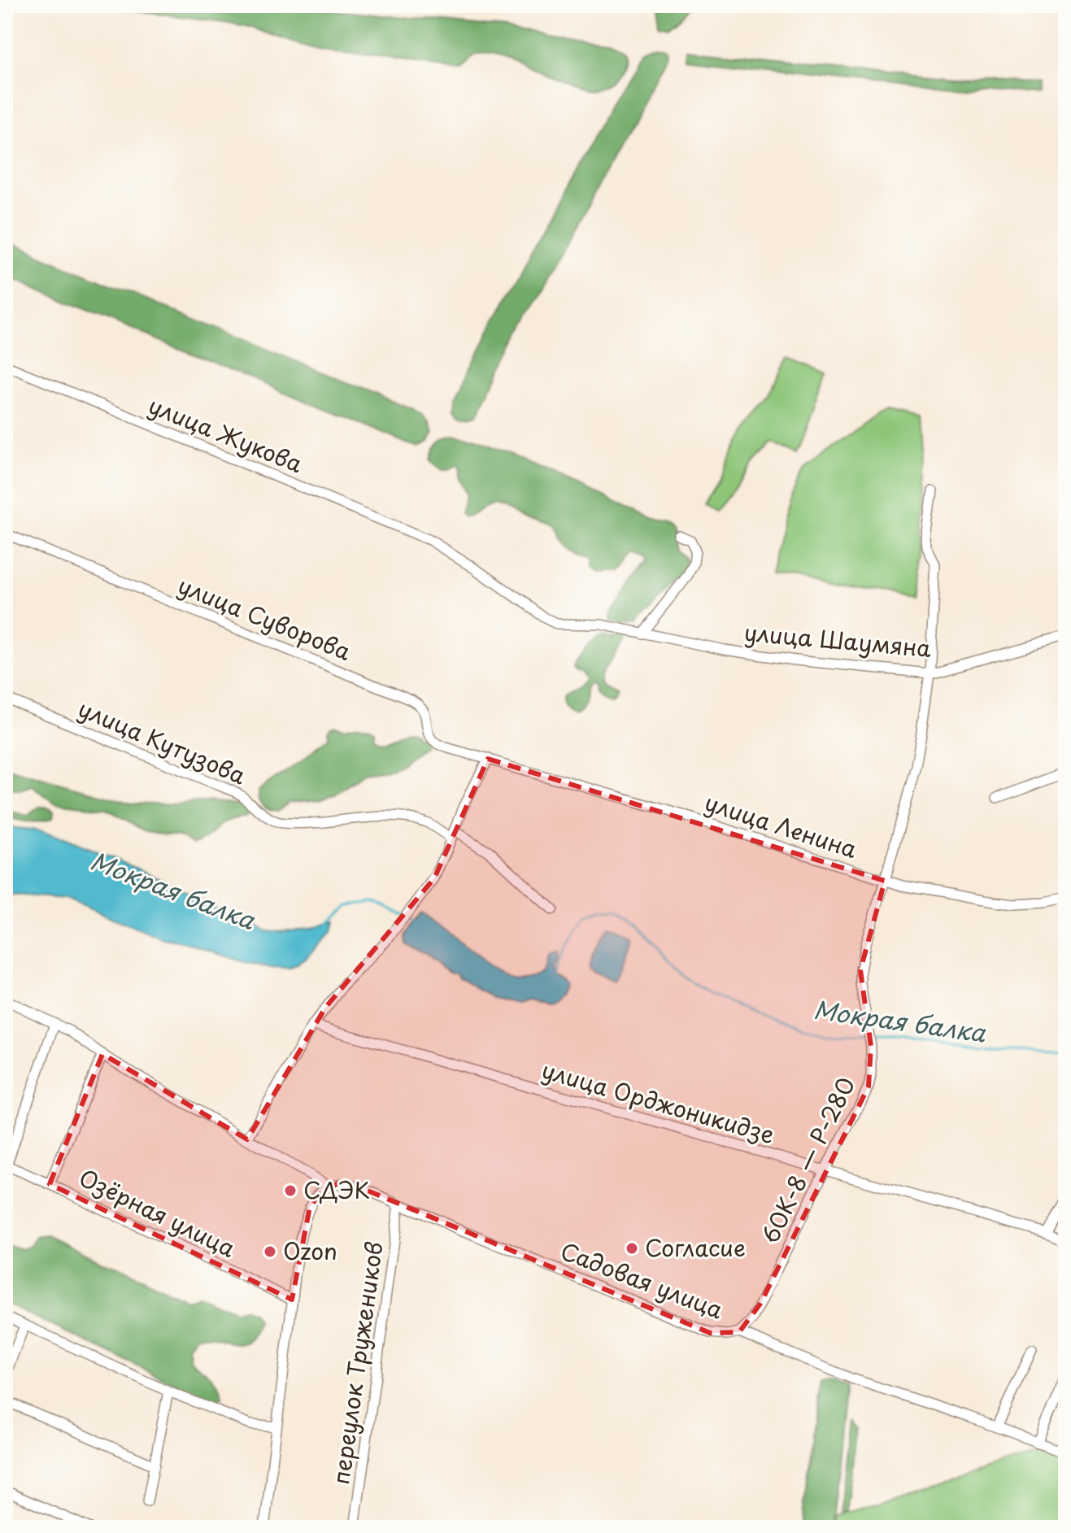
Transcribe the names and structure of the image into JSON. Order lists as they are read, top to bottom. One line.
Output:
{"streets":{"street":["улица Жукова","улица Суворова","улица Шаумяна","улица Кутузова","улица Ленина","улица Орджоникидзе","60К-8 — Р-280","Озёрная улица","Садовая улица","переулок Тружеников"]},"crossings":[["улица Жукова","улица Шаумяна"],["улица Суворова","улица Ленина"],["улица Шаумяна","60К-8 — Р-280"],["улица Ленина","60К-8 — Р-280"],["улица Орджоникидзе","60К-8 — Р-280"],["60К-8 — Р-280","Садовая улица"],["Садовая улица","переулок Тружеников"]],"water":["Мокрая балка"],"places":["СДЭК","Согласие","Ozon"]}
